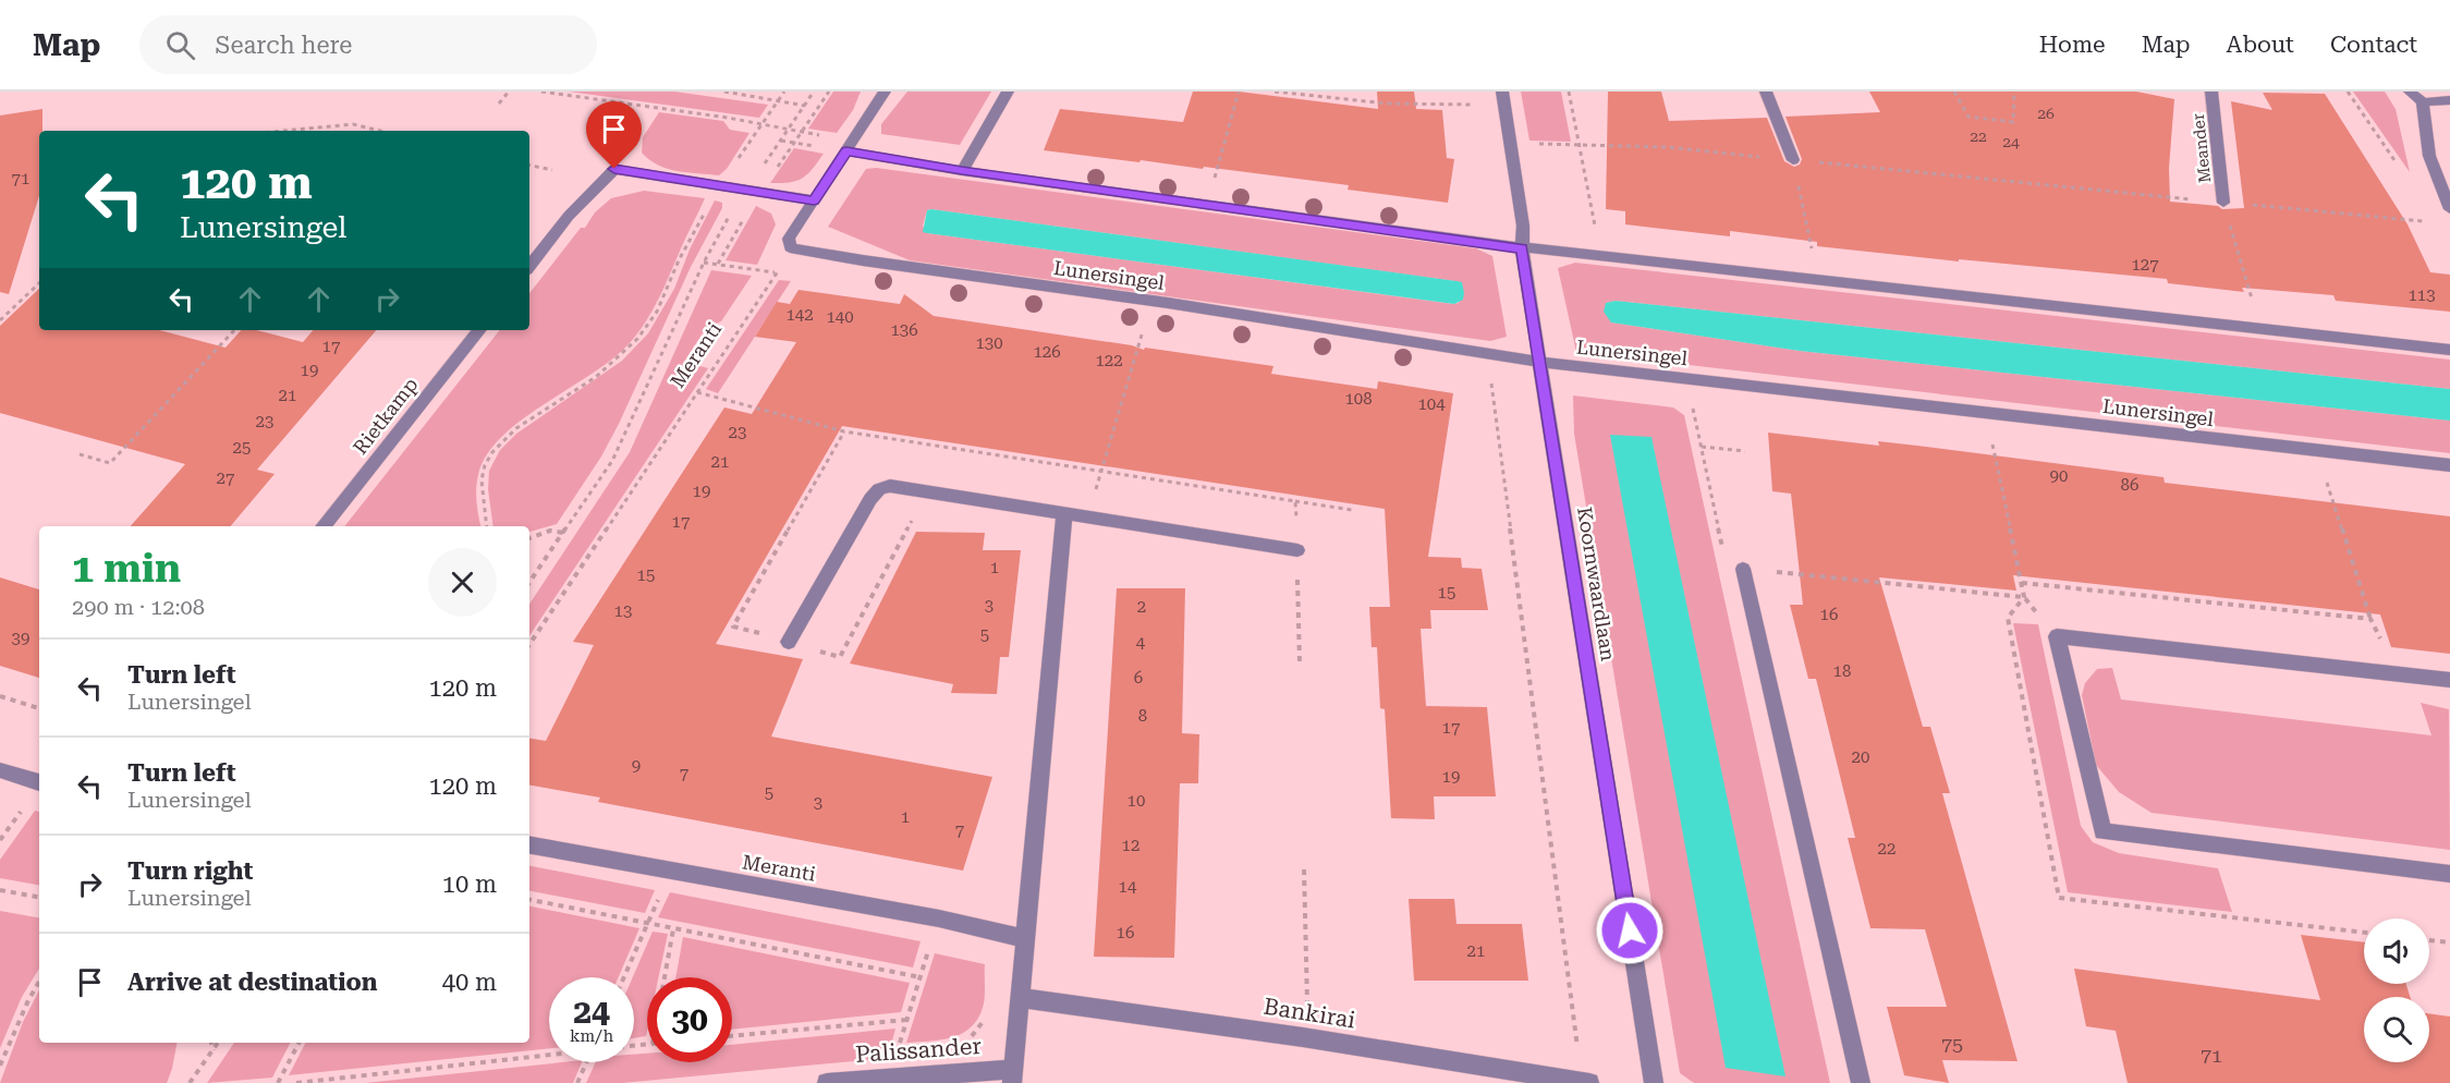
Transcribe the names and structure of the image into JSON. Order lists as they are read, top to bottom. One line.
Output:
{"streets":{"street":["Meander","Lunersingel","Meranti","Rietkamp","Koornwaardlaan","Bankirai","Palissander"]},"crossings":[["Lunersingel","Meranti"],["Lunersingel","Koornwaardlaan"]],"house_numbers":["26","22","24","71","127","113","142","140","136","130","17","126","122","19","21","108","104","23","23","25","21","90","27","86","19","17","1","15","15","3","2","13","16","5","39","4","18","6","8","17","20","9","7","19","5","10","3","1","7","12","22","14","16","21","75","71"],"page":{"header":"Map","search":"Search here","nav":["Home","Map","About","Contact"],"turn":["120 m","Lunersingel"],"heading":["1 min","290 m · 12:08"],"list":[{"name":"Turn left","note":"Lunersingel","value":"120 m"},{"name":"Turn left","note":"Lunersingel","value":"120 m"},{"name":"Turn right","note":"Lunersingel","value":"10 m"},{"name":"Arrive at destination","value":"40 m"}],"speed":"24 km/h","limit":"30"}}
